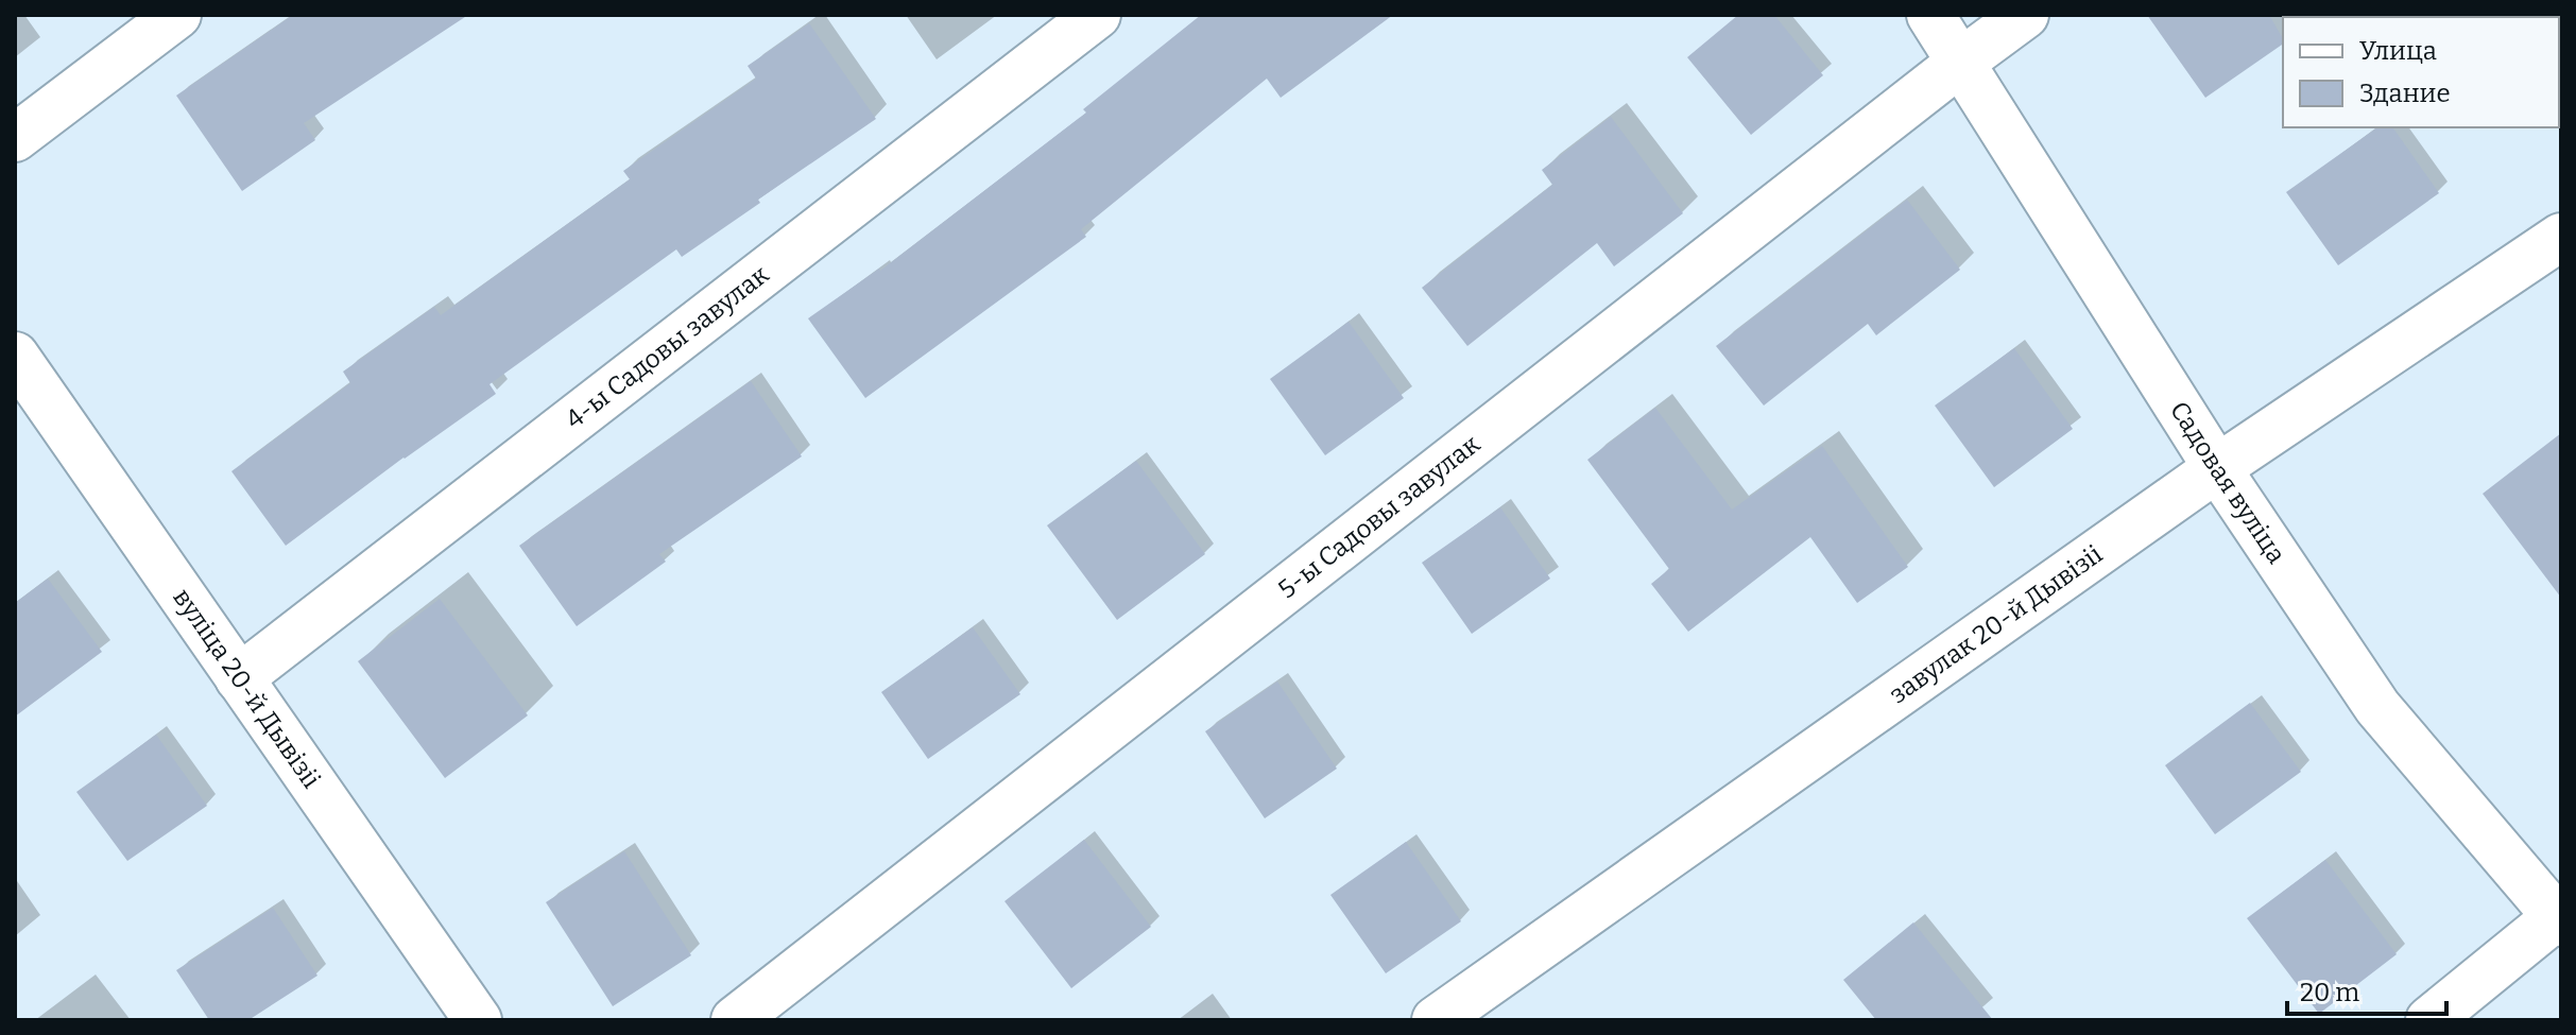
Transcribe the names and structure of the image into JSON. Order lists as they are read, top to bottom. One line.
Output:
{"streets":{"street":["4-ы Садовы завулак","Садовая вуліца","5-ы Садовы завулак","завулак 20-й Дывізіі","вуліца 20-й Дывізіі"]},"crossings":[["4-ы Садовы завулак","вуліца 20-й Дывізіі"],["Садовая вуліца","5-ы Садовы завулак"],["Садовая вуліца","завулак 20-й Дывізіі"]],"legend":["Улица","Здание"],"scale_bar":"20 m"}
